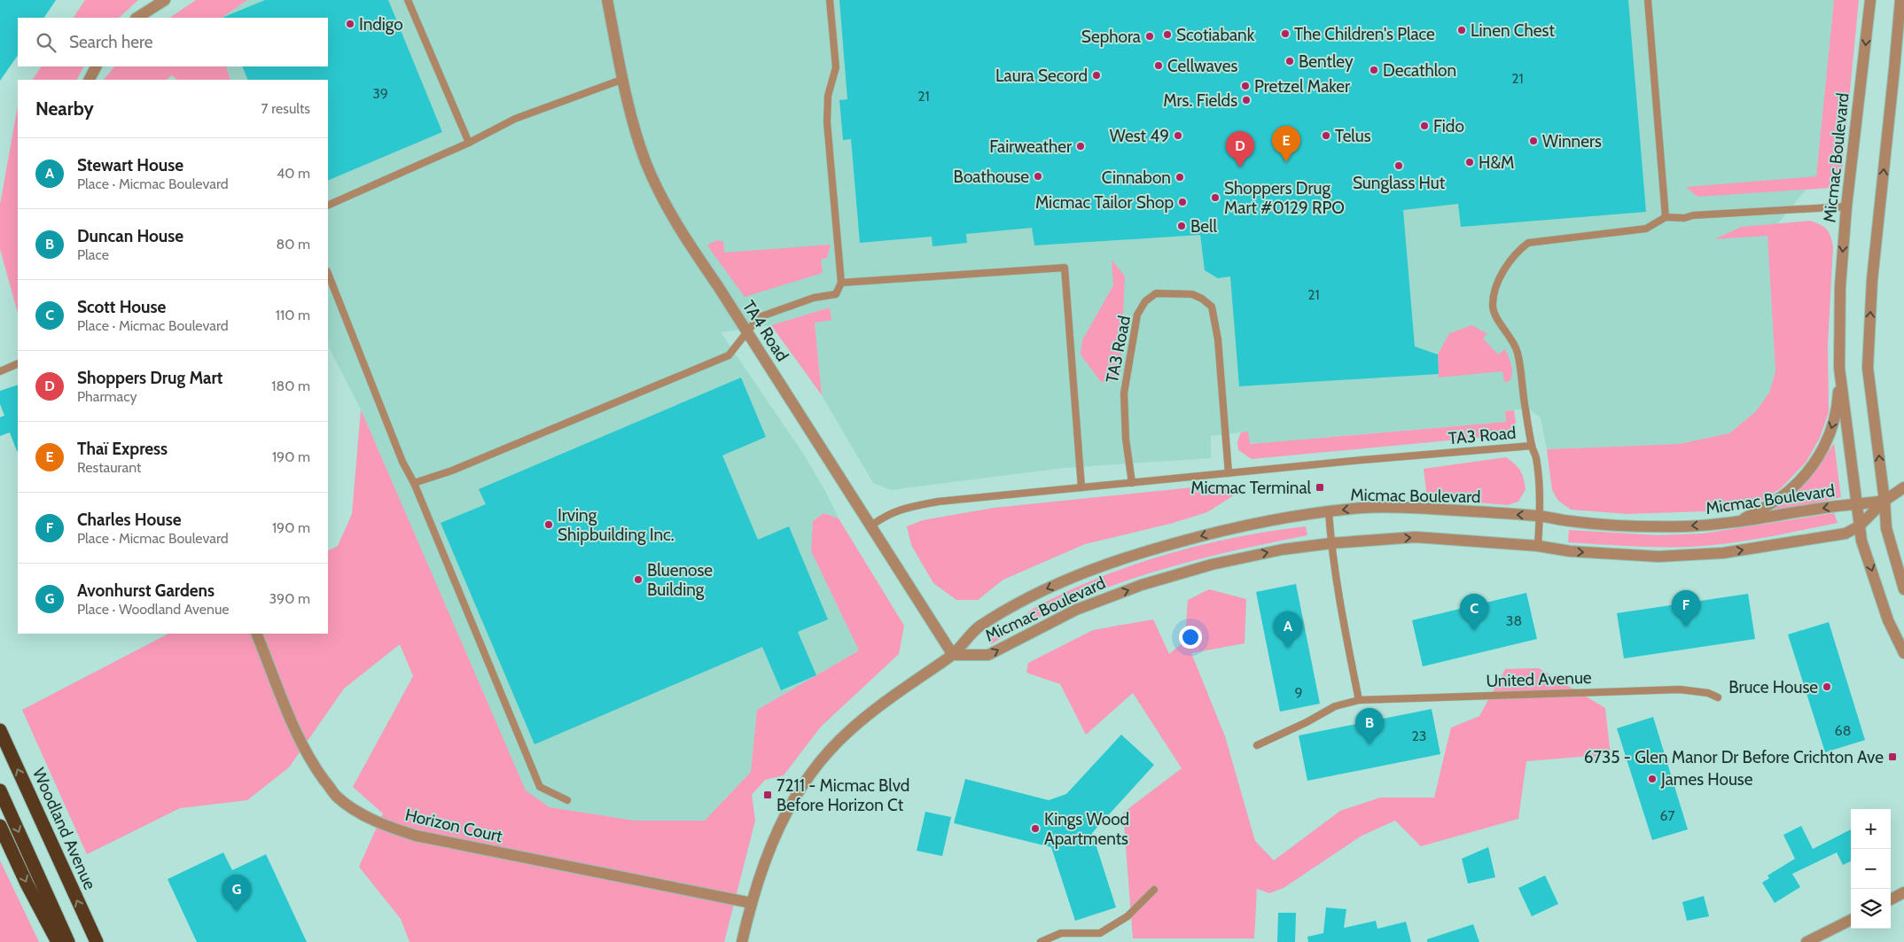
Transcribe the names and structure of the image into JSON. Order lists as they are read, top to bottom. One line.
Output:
{"streets":{"highway":["Woodland Avenue"],"street":["Micmac Boulevard","TA4 Road","Horizon Court"],"lane":["TA3 Road","United Avenue"]},"crossings":[["Micmac Boulevard","TA4 Road"],["Micmac Boulevard","TA3 Road"],["Micmac Boulevard","Horizon Court"],["TA4 Road","TA3 Road"]],"places":{"other":["Indigo","Linen Chest","The Children's Place","Scotiabank","Sephora","Bentley","Cellwaves","Decathlon","Laura Secord","Pretzel Maker","Mrs. Fields","Fido","West 49","Telus","Winners","Fairweather","H&M","Sunglass Hut","Boathouse","Cinnabon","Shoppers Drug Mart #0129 RPO","Micmac Tailor Shop","Bell","Irving Shipbuilding Inc.","Bluenose Building","Bruce House","James House","Kings Wood Apartments"],"transit":["Micmac Terminal","6735 - Glen Manor Dr Before Crichton Ave","7211 - Micmac Blvd Before Horizon Ct"]},"house_numbers":["21","39","21","21","38","9","68","23","67"],"page":{"search":"Search here","heading":["Nearby","7 results"],"pins":["E","D","F","C","A","B","G"],"list":[{"mark":"A","name":"Stewart House","note":"Place · Micmac Boulevard","value":"40 m"},{"mark":"B","name":"Duncan House","note":"Place","value":"80 m"},{"mark":"C","name":"Scott House","note":"Place · Micmac Boulevard","value":"110 m"},{"mark":"D","name":"Shoppers Drug Mart","note":"Pharmacy","value":"180 m"},{"mark":"E","name":"Thaï Express","note":"Restaurant","value":"190 m"},{"mark":"F","name":"Charles House","note":"Place · Micmac Boulevard","value":"190 m"},{"mark":"G","name":"Avonhurst Gardens","note":"Place · Woodland Avenue","value":"390 m"}],"map_buttons":["+","−"]}}
